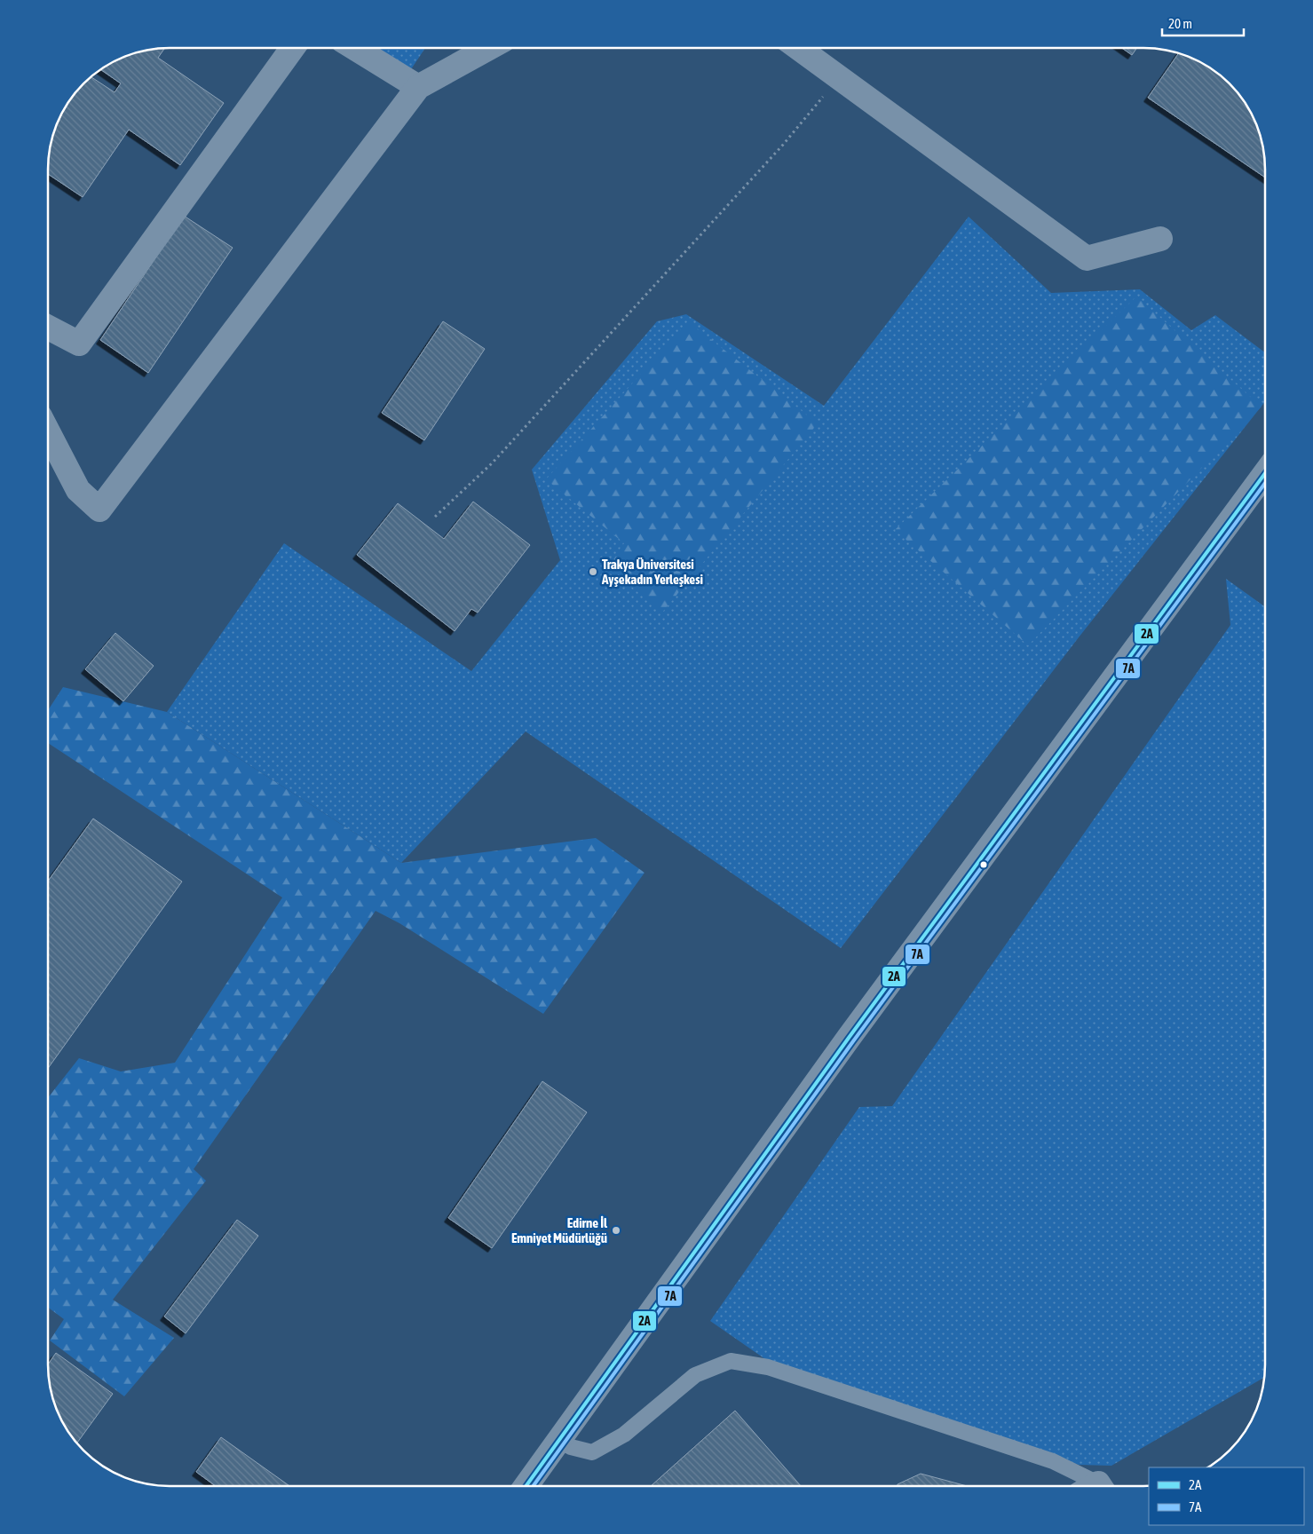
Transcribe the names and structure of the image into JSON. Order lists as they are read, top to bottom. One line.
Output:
{"places":["Trakya Üniversitesi Ayşekadın Yerleşkesi","Edirne İl Emniyet Müdürlüğü"],"lines":["transit line 2A","transit line 7A"],"legend":["2A","7A"],"scale_bar":"20 m"}
